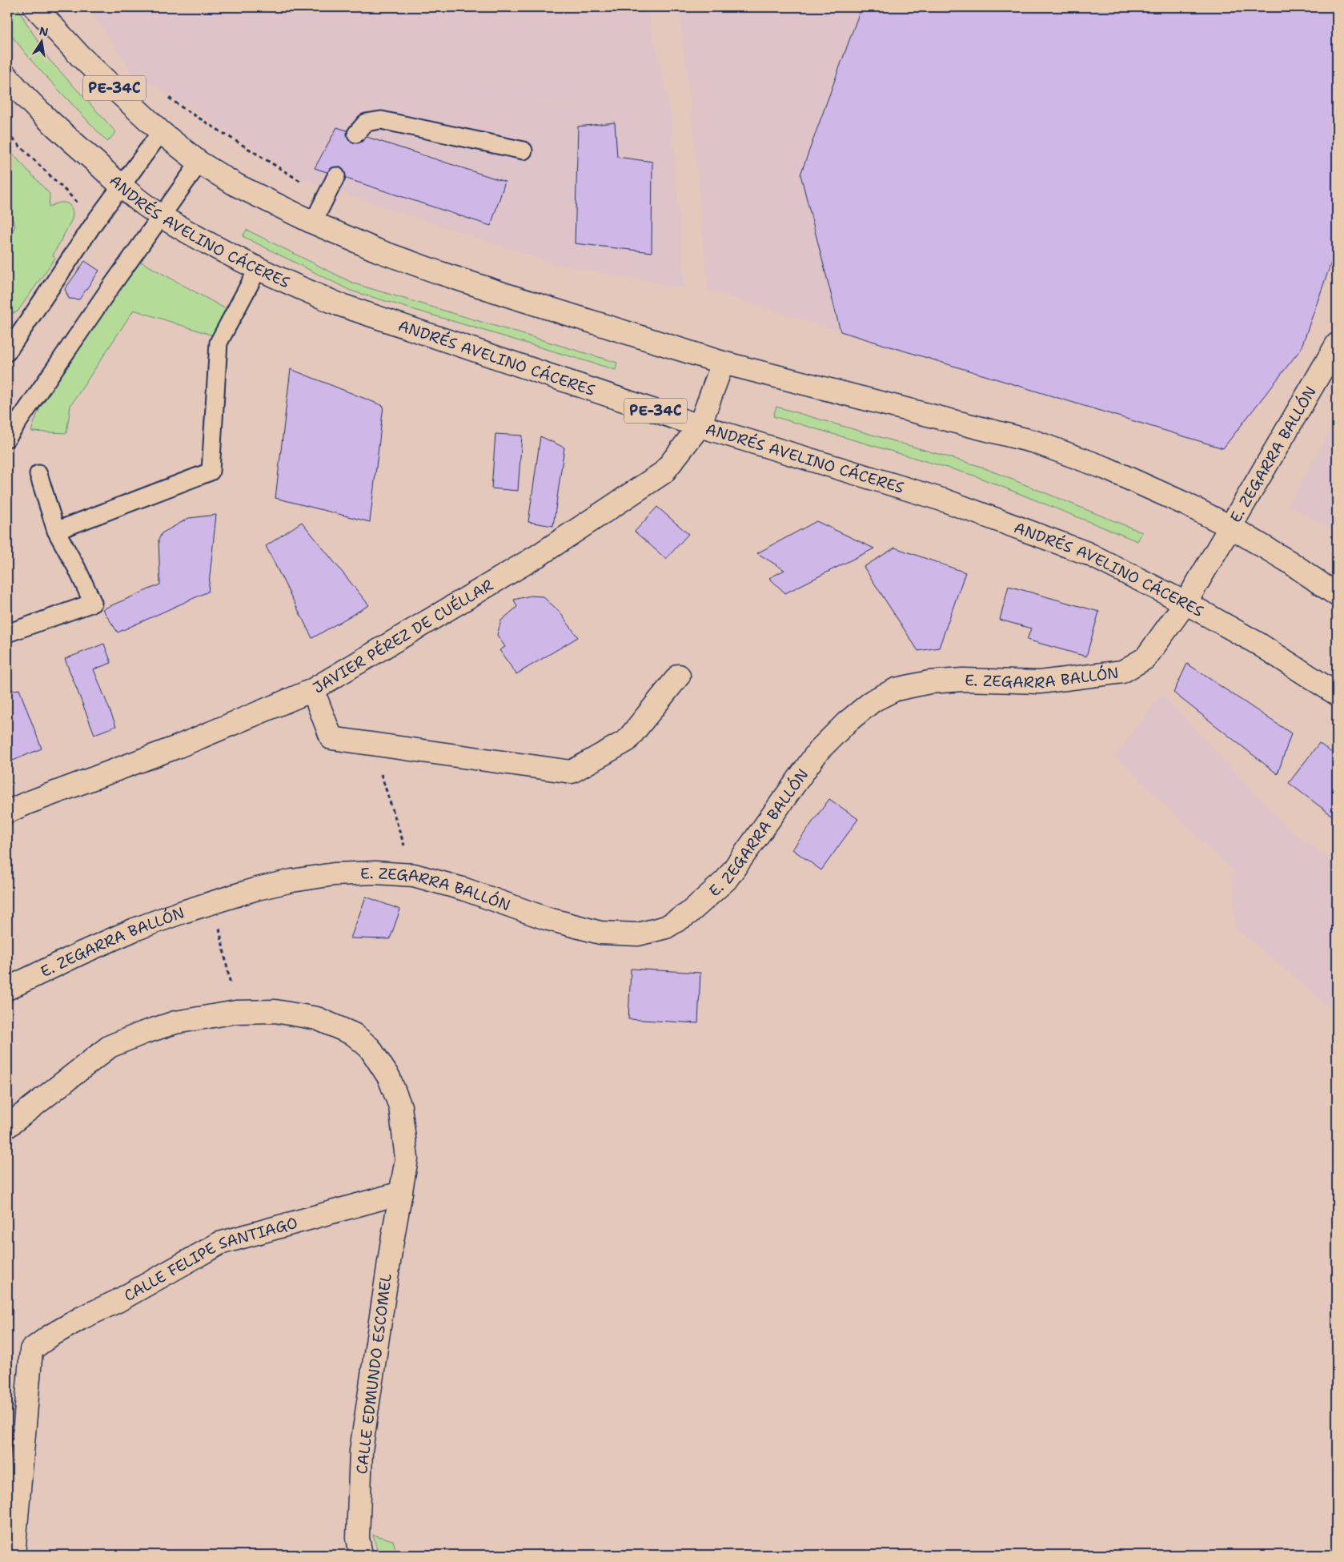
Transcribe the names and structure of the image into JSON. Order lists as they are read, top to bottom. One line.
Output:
{"streets":{"main road":["PE-34C","ANDRÉS AVELINO CÁCERES","E. ZEGARRA BALLÓN","JAVIER PÉREZ DE CUÉLLAR","CALLE FELIPE SANTIAGO","CALLE EDMUNDO ESCOMEL"]},"crossings":[["PE-34C","E. ZEGARRA BALLÓN"],["PE-34C","JAVIER PÉREZ DE CUÉLLAR"],["ANDRÉS AVELINO CÁCERES","E. ZEGARRA BALLÓN"],["ANDRÉS AVELINO CÁCERES","JAVIER PÉREZ DE CUÉLLAR"],["CALLE FELIPE SANTIAGO","CALLE EDMUNDO ESCOMEL"]],"north":"top"}
